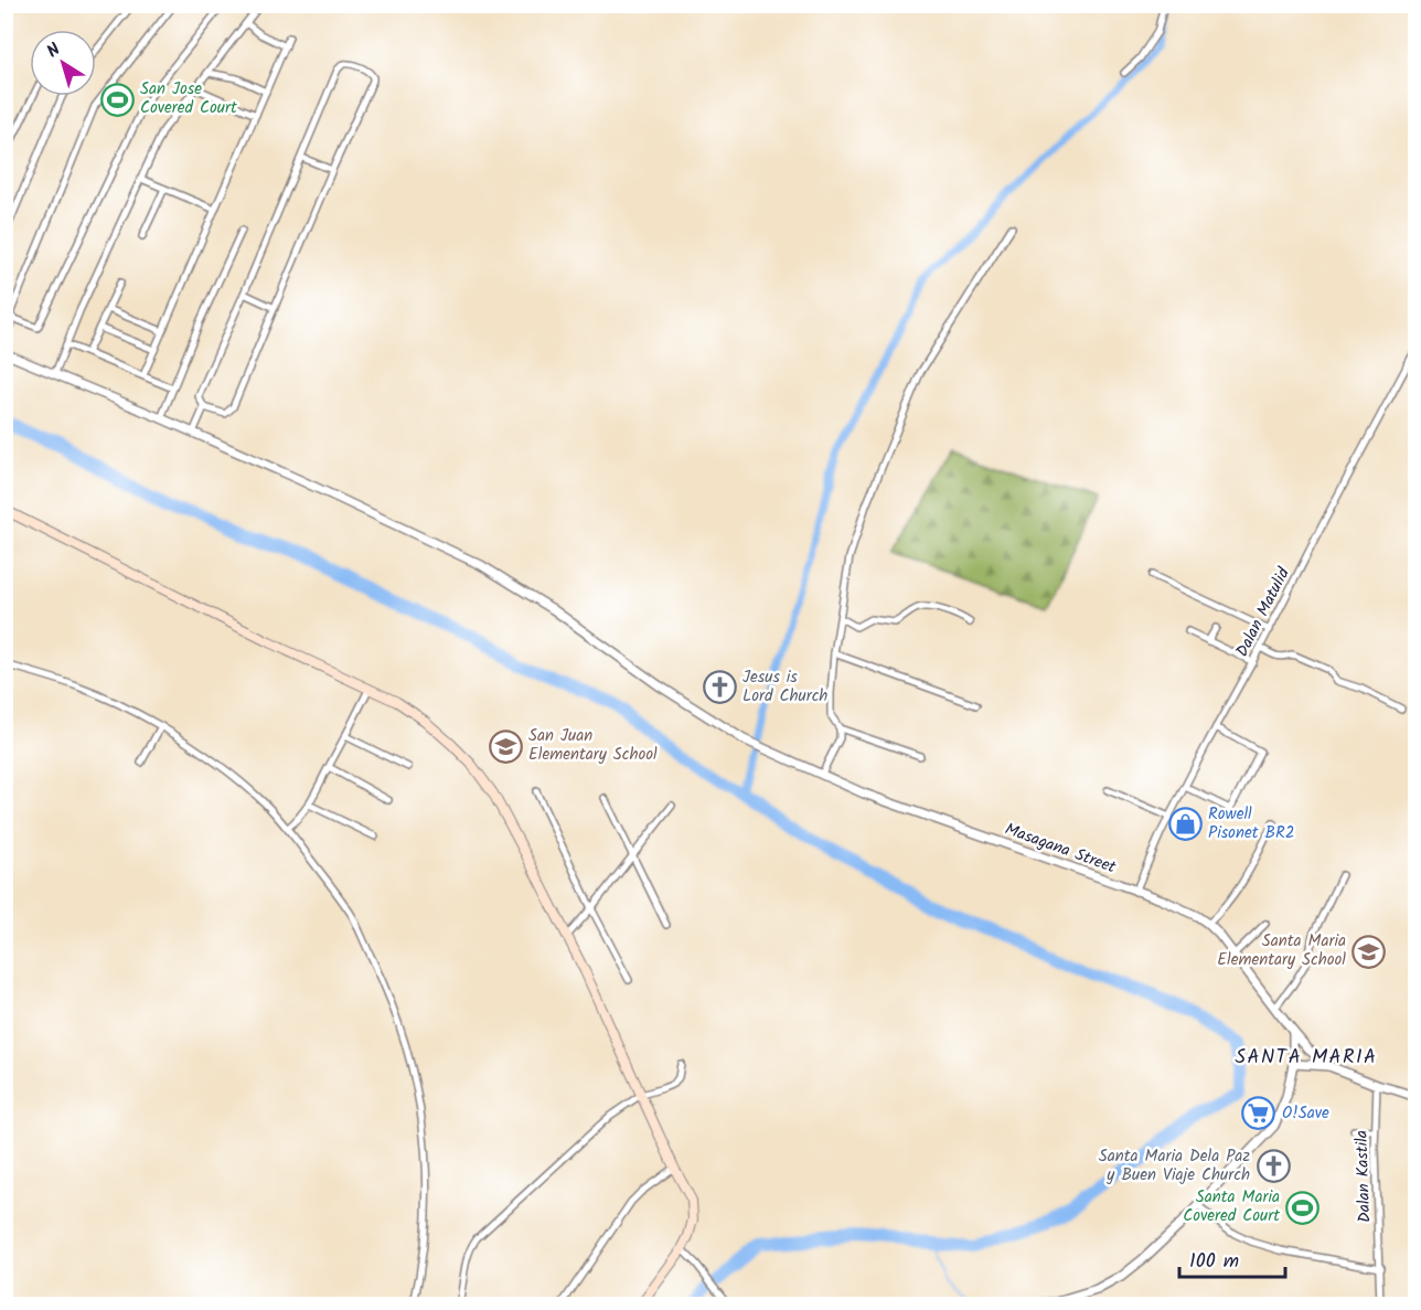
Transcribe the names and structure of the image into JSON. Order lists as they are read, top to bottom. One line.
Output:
{"streets":{"street":["Dalan Matulid","Masagana Street","Dalan Kastila"]},"crossings":[["Dalan Matulid","Masagana Street"]],"districts":["SANTA MARIA"],"places":{"sports":["San Jose Covered Court","Santa Maria Covered Court"],"church":["Jesus is Lord Church","Santa Maria Dela Paz y Buen Viaje Church"],"school or university":["San Juan Elementary School","Santa Maria Elementary School"],"shop":["Rowell Pisonet BR2"],"supermarket":["O!Save"]},"scale_bar":"100 m","north":"top left"}
